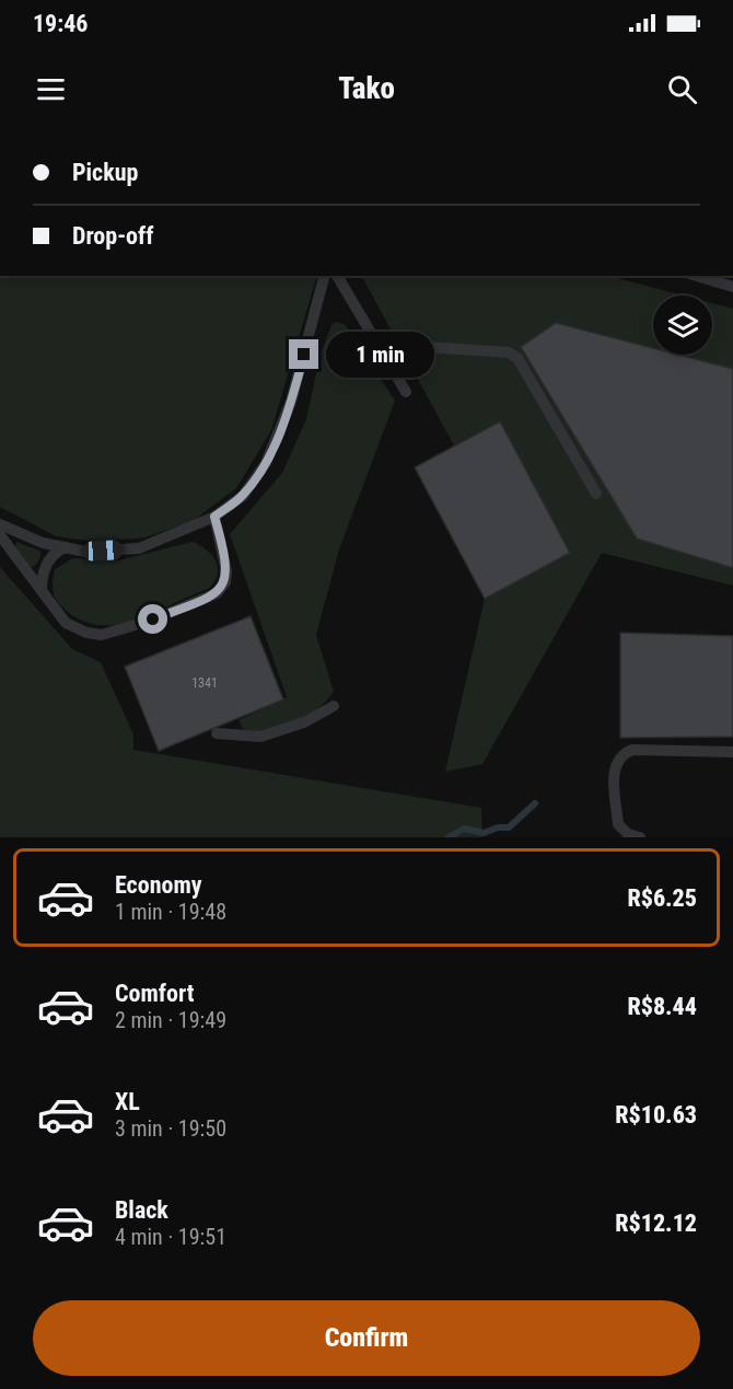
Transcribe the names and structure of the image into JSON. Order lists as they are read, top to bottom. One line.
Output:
{"house_numbers":["1341"],"page":{"status":"19:46","header":"Tako","banner":["Pickup","Drop-off"],"bubble":"1 min","list":[{"name":"Economy","note":"1 min · 19:48","value":"R$6.25"},{"name":"Comfort","note":"2 min · 19:49","value":"R$8.44"},{"name":"XL","note":"3 min · 19:50","value":"R$10.63"},{"name":"Black","note":"4 min · 19:51","value":"R$12.12"}],"buttons":"Confirm"}}
